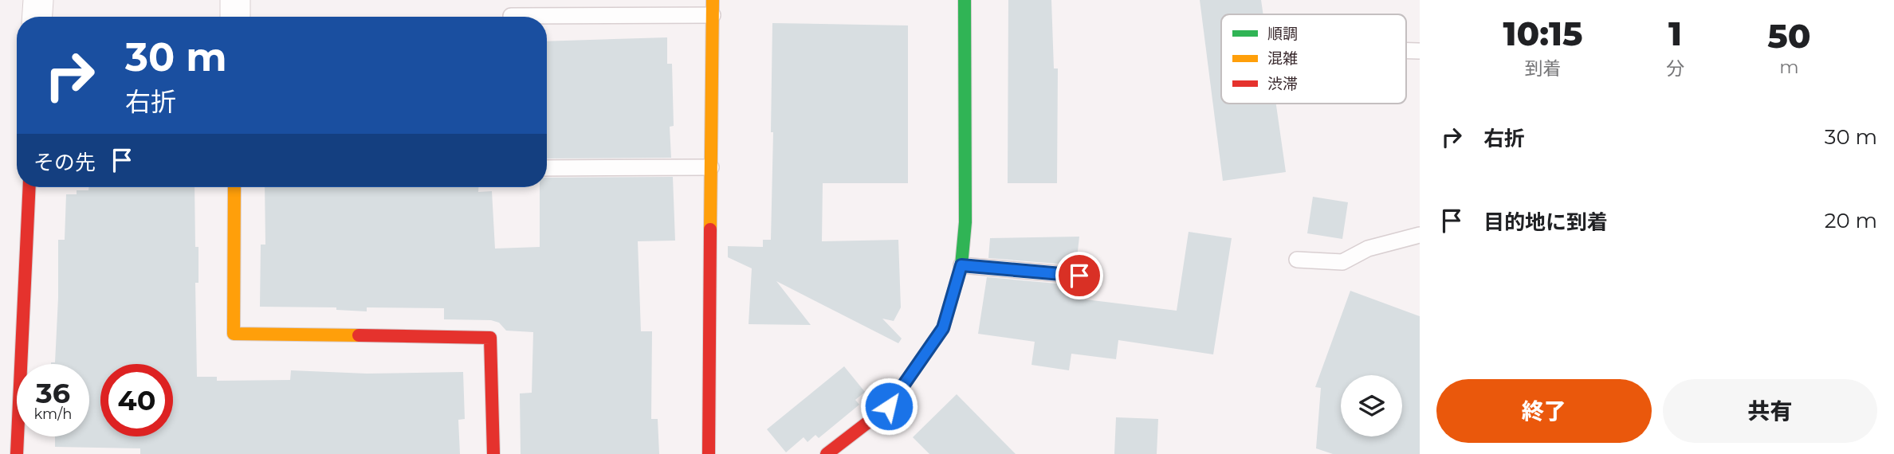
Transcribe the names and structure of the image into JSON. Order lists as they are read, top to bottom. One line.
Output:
{"legend":["順調","混雑","渋滞"],"page":{"eta":["10:15","到着","1","分","50","m"],"turn":["30 m","右折"],"list":[{"name":"右折","value":"30 m"},{"name":"目的地に到着","value":"20 m"}],"then":"その先","speed":"36 km/h","limit":"40","buttons":["終了","共有"]}}
